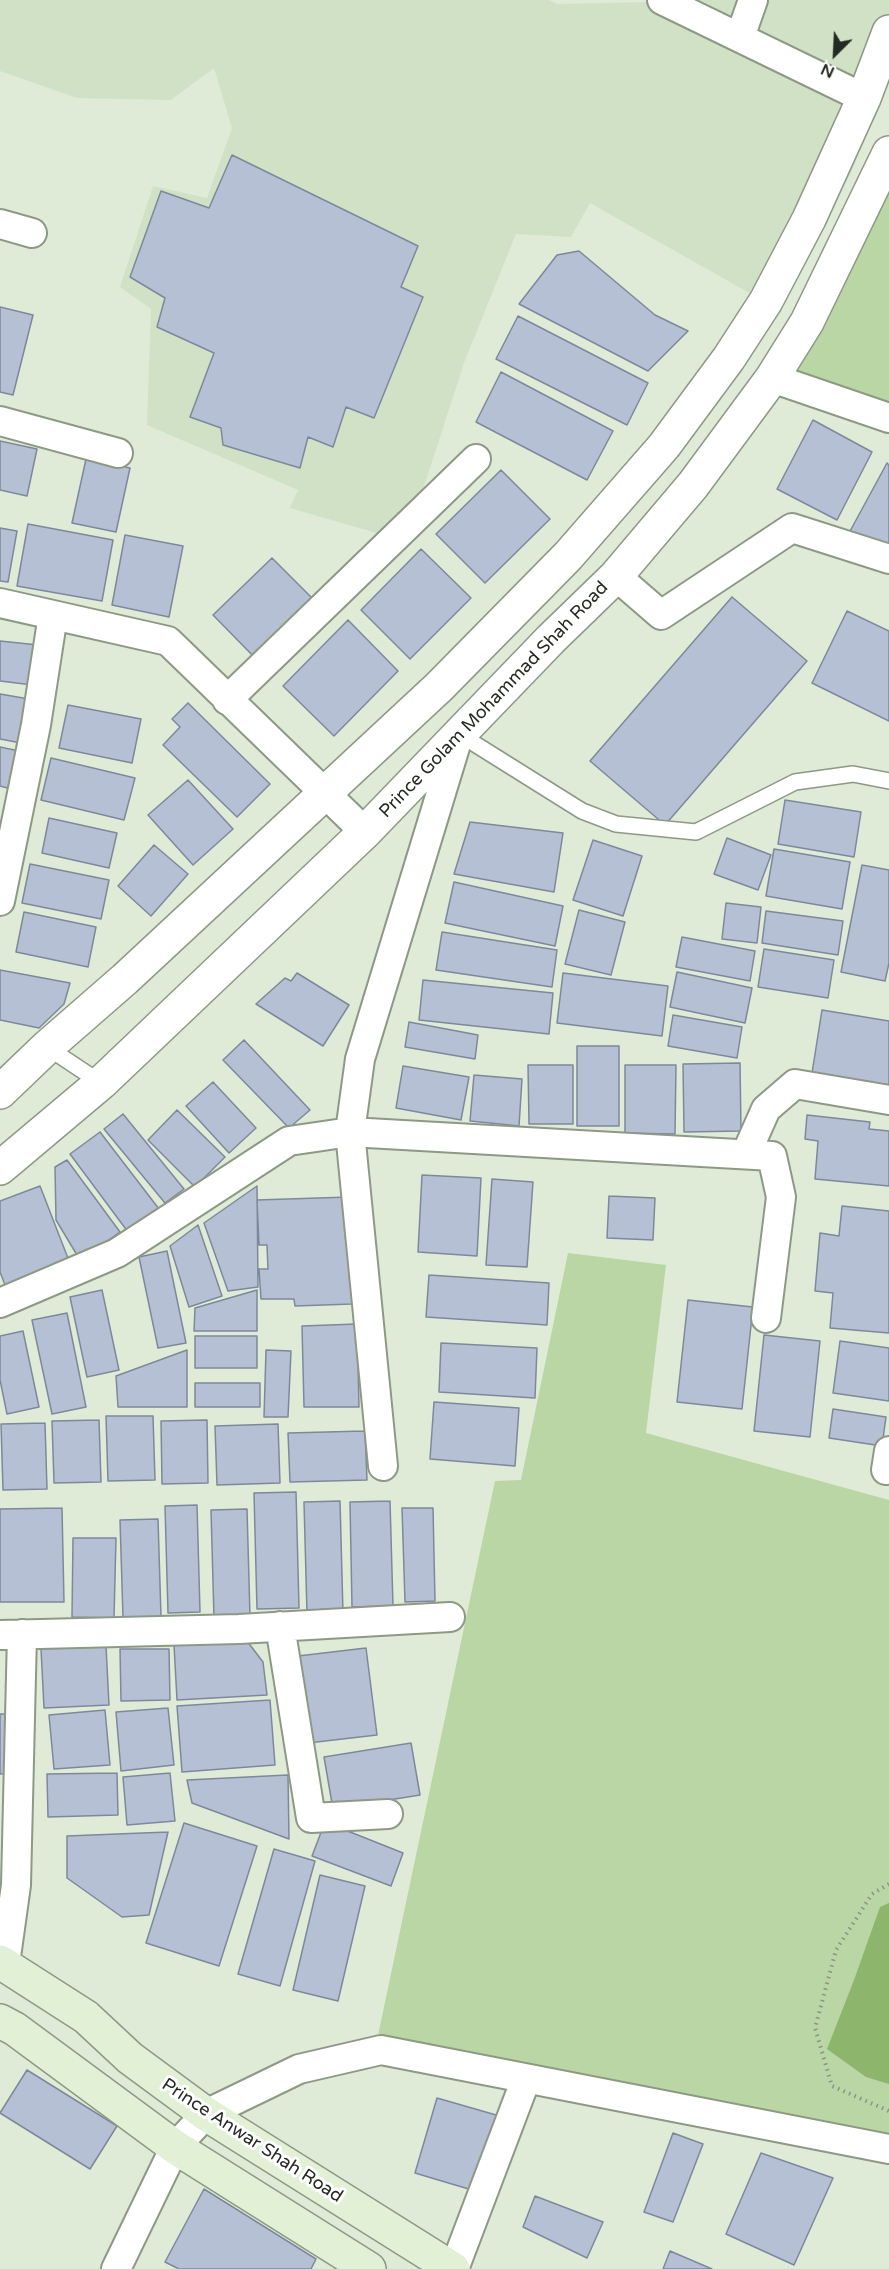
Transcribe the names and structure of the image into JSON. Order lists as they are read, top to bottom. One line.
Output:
{"streets":{"main road":["Prince Anwar Shah Road"],"street":["Prince Golam Mohammad Shah Road"]},"north":"bottom left"}
